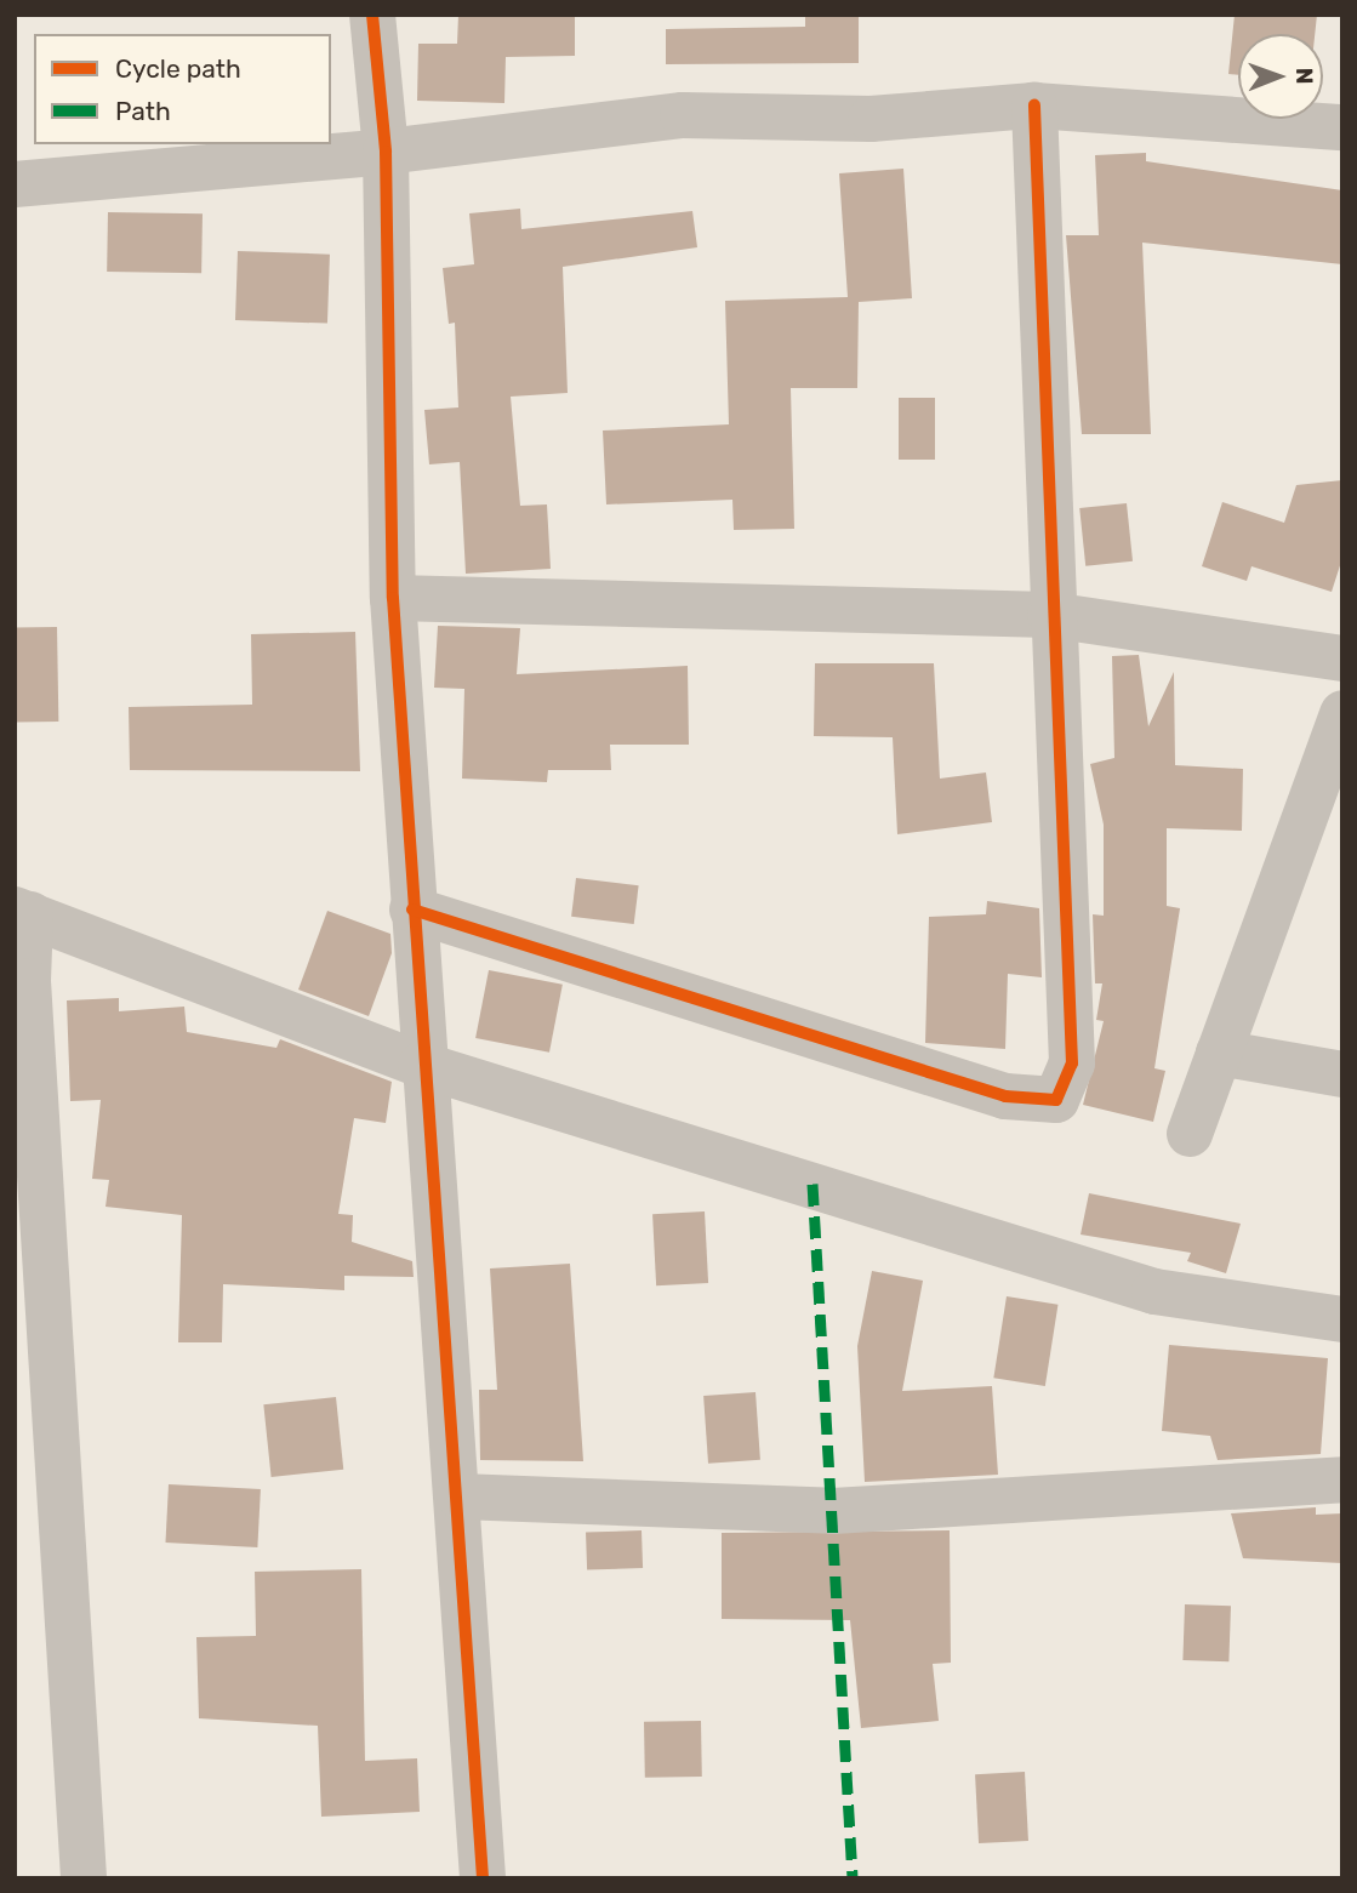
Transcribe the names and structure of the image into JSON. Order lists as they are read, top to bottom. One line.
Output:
{"legend":["Cycle path","Path"],"north":"right"}
